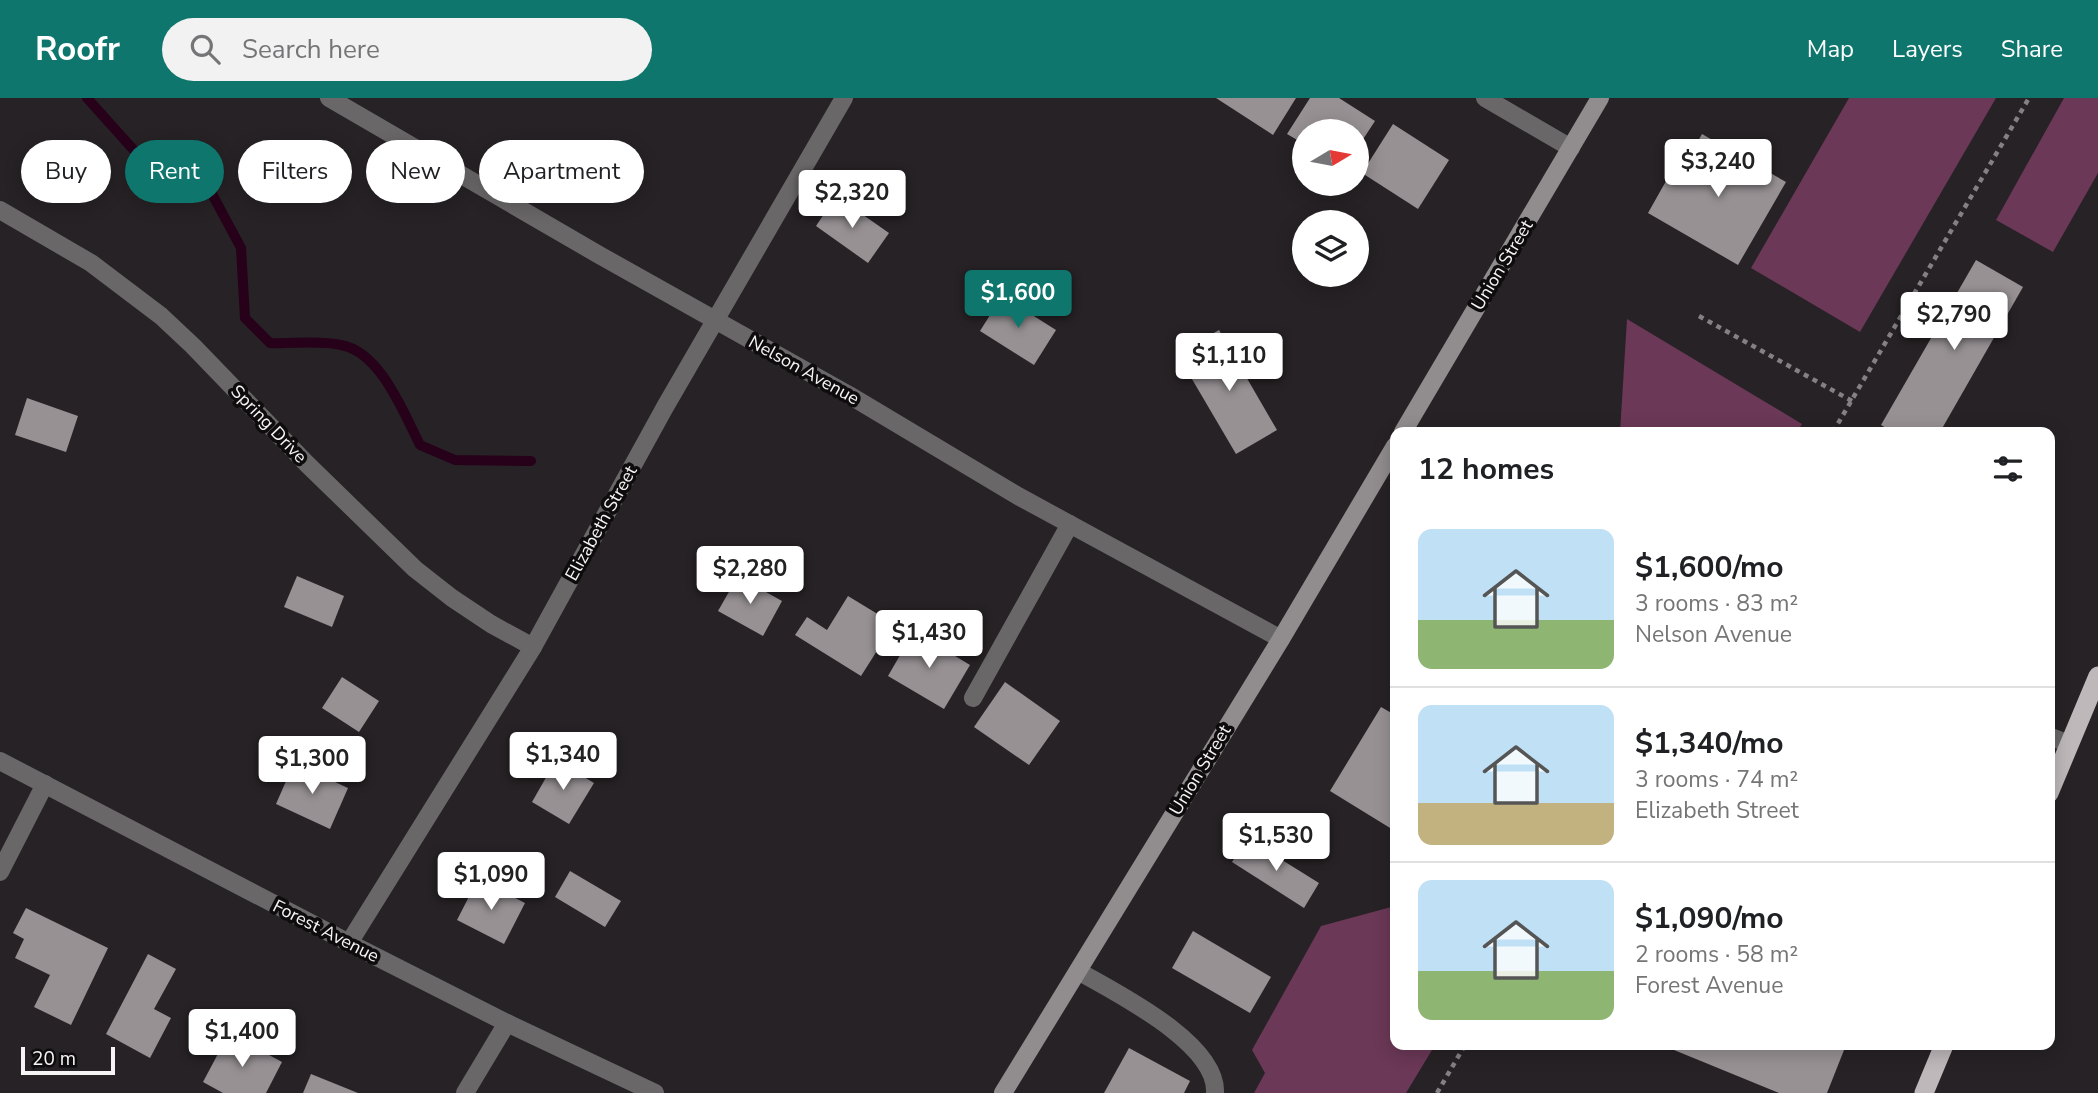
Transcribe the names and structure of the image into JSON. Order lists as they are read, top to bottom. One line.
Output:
{"streets":{"main road":["Union Street"],"street":["Nelson Avenue","Spring Drive","Elizabeth Street","Forest Avenue"]},"crossings":[["Union Street","Nelson Avenue"],["Nelson Avenue","Elizabeth Street"],["Spring Drive","Elizabeth Street"],["Elizabeth Street","Forest Avenue"]],"scale_bar":"20 m","north":"right","page":{"header":"Roofr","search":"Search here","nav":["Map","Layers","Share"],"price":["$3,240","$2,320","$1,600","$2,790","$1,110","$2,280","$1,430","$1,340","$1,300","$1,530","$1,090","$1,400"],"chip":["Buy","Rent","Filters","New","Apartment"],"heading":"12 homes","list":[{"name":"$1,600/mo","note":"3 rooms · 83 m² · Nelson Avenue"},{"name":"$1,340/mo","note":"3 rooms · 74 m² · Elizabeth Street"},{"name":"$1,090/mo","note":"2 rooms · 58 m² · Forest Avenue"}],"scale":"20 m"}}
